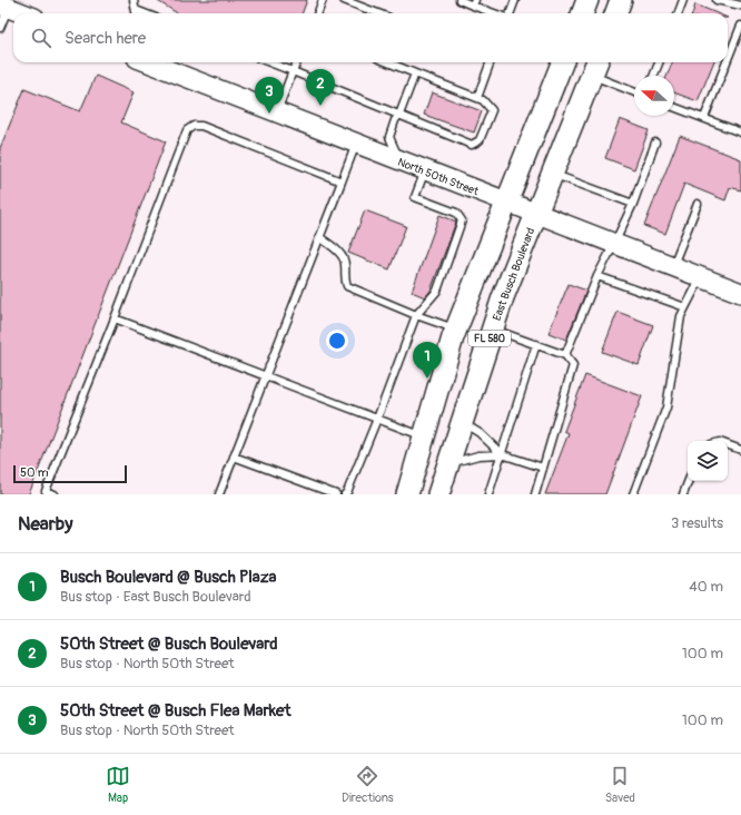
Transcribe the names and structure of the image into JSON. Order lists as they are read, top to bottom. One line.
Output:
{"streets":{"main road":["East Busch Boulevard","FL 580"],"street":["North 50th Street"]},"crossings":[["North 50th Street","East Busch Boulevard"],["North 50th Street","FL 580"]],"scale_bar":"50 m","north":"left","page":{"search":"Search here","pins":["2","3","1"],"scale":"50 m","heading":["Nearby","3 results"],"list":[{"mark":"1","name":"Busch Boulevard @ Busch Plaza","note":"Bus stop · East Busch Boulevard","value":"40 m"},{"mark":"2","name":"50th Street @ Busch Boulevard","note":"Bus stop · North 50th Street","value":"100 m"},{"mark":"3","name":"50th Street @ Busch Flea Market","note":"Bus stop · North 50th Street","value":"100 m"}],"nav":["Map","Directions","Saved"]}}
